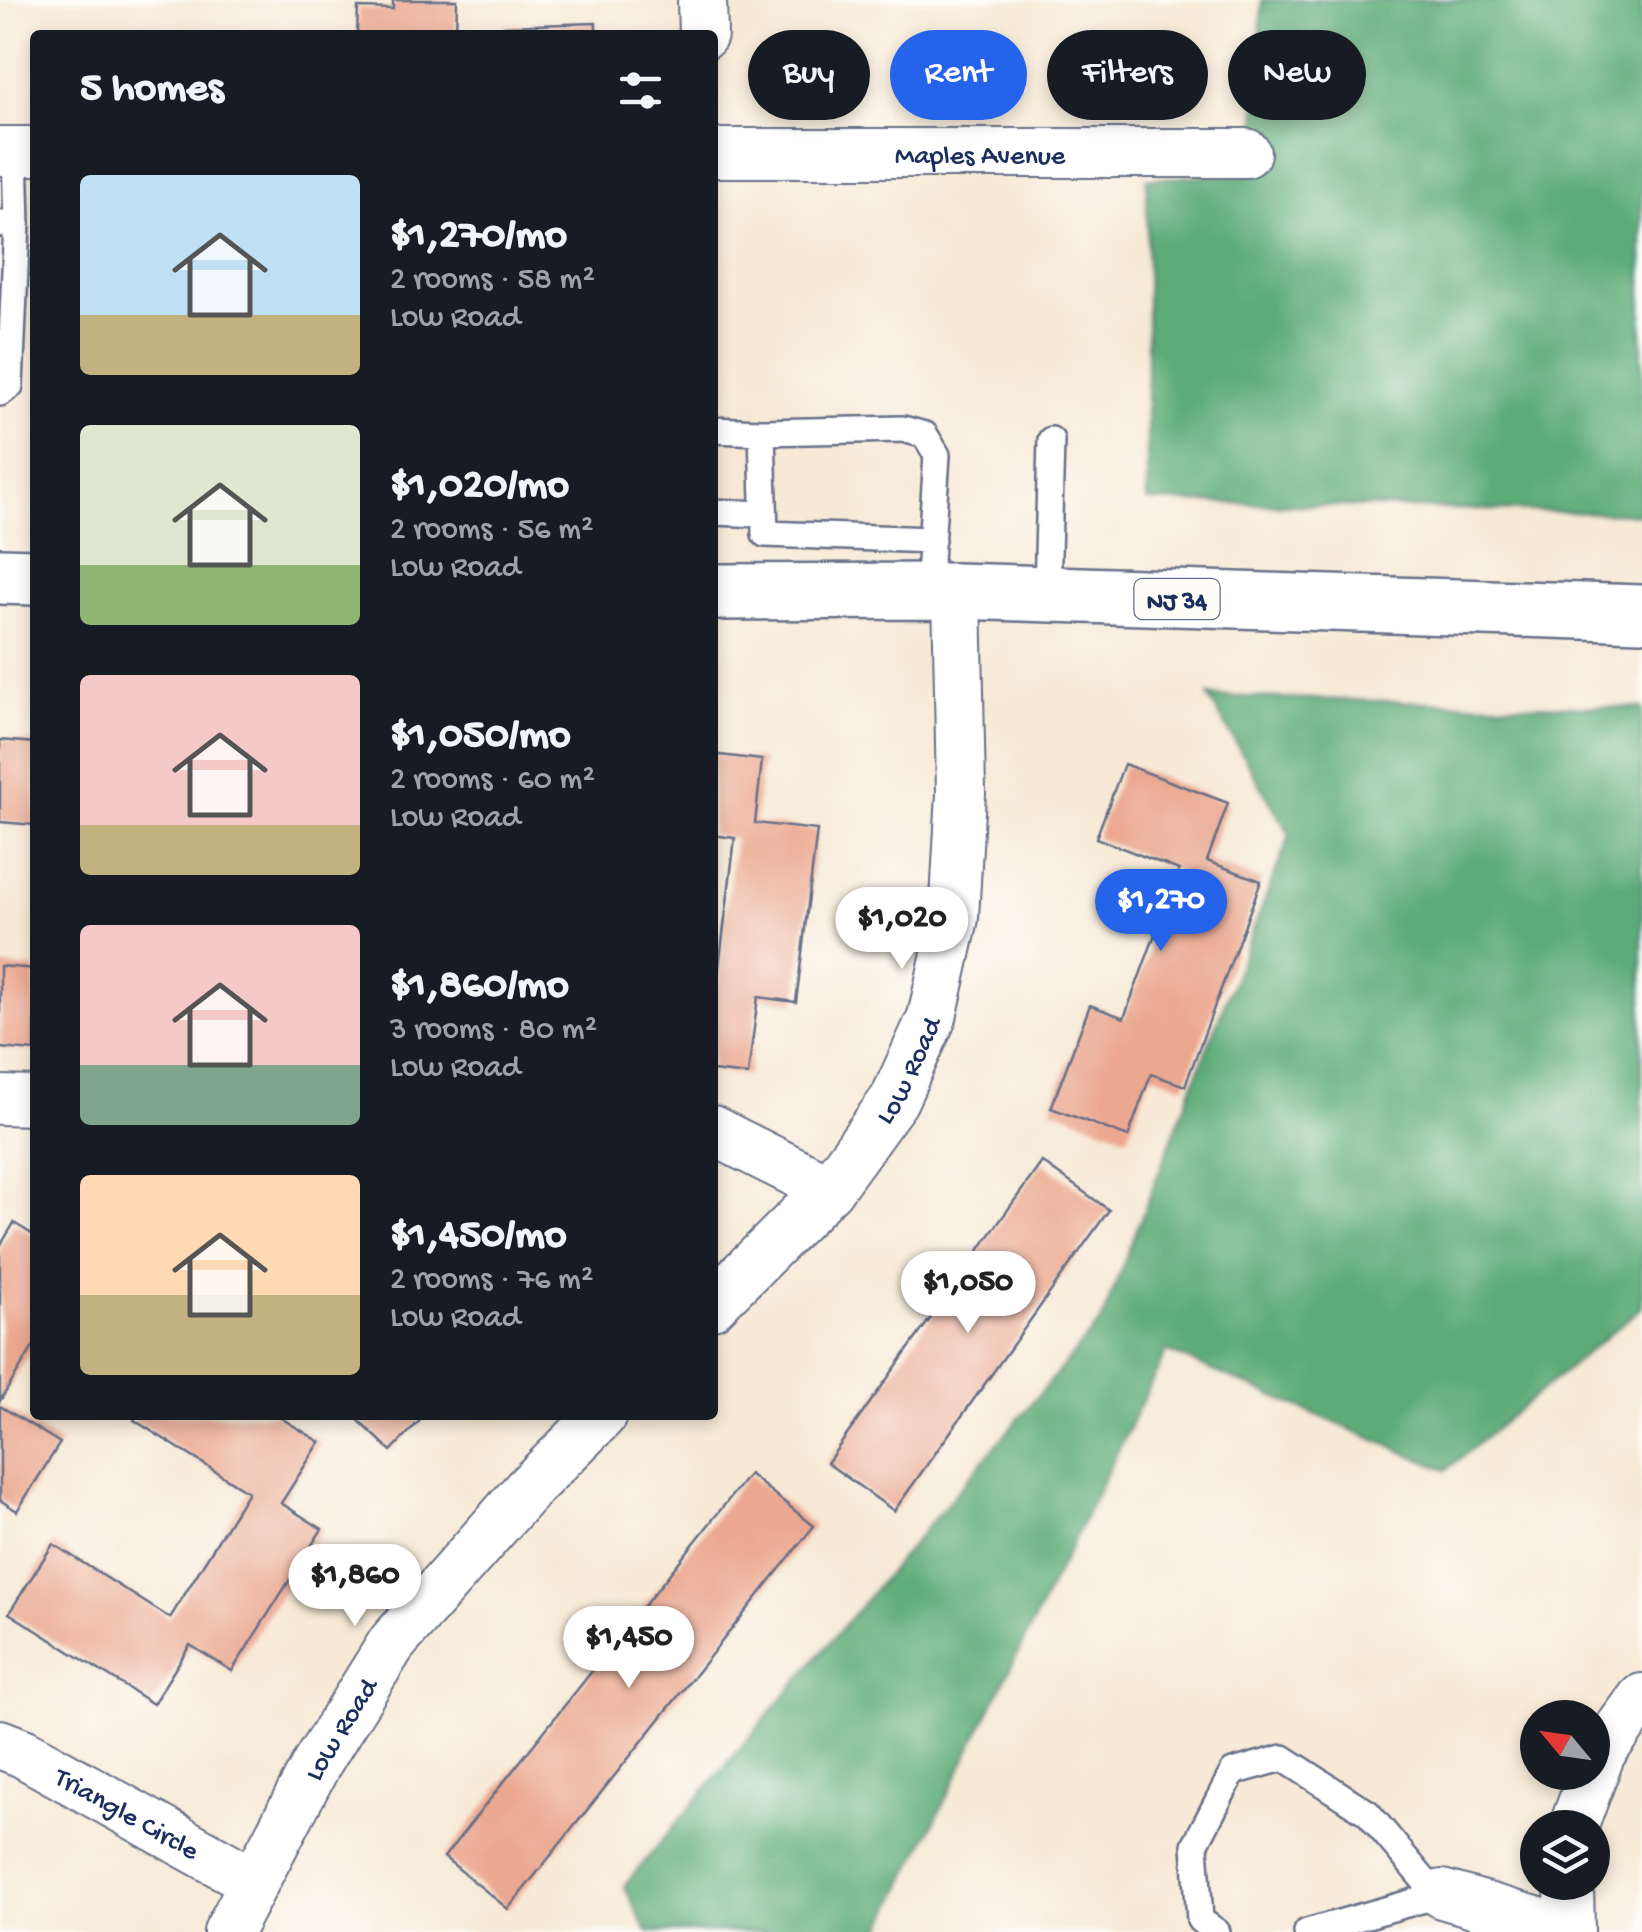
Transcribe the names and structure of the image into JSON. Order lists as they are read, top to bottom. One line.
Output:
{"streets":{"main road":["NJ 34"],"street":["Maples Avenue","Low Road","Triangle Circle"]},"crossings":[["NJ 34","Low Road"],["Low Road","Triangle Circle"]],"north":"top left","page":{"chip":["Buy","Rent","Filters","New"],"heading":"5 homes","list":[{"name":"$1,270/mo","note":"2 rooms · 58 m² · Low Road"},{"name":"$1,020/mo","note":"2 rooms · 56 m² · Low Road"},{"name":"$1,050/mo","note":"2 rooms · 60 m² · Low Road"},{"name":"$1,860/mo","note":"3 rooms · 80 m² · Low Road"},{"name":"$1,450/mo","note":"2 rooms · 76 m² · Low Road"}],"price":["$1,270","$1,020","$1,050","$1,860","$1,450"]}}
